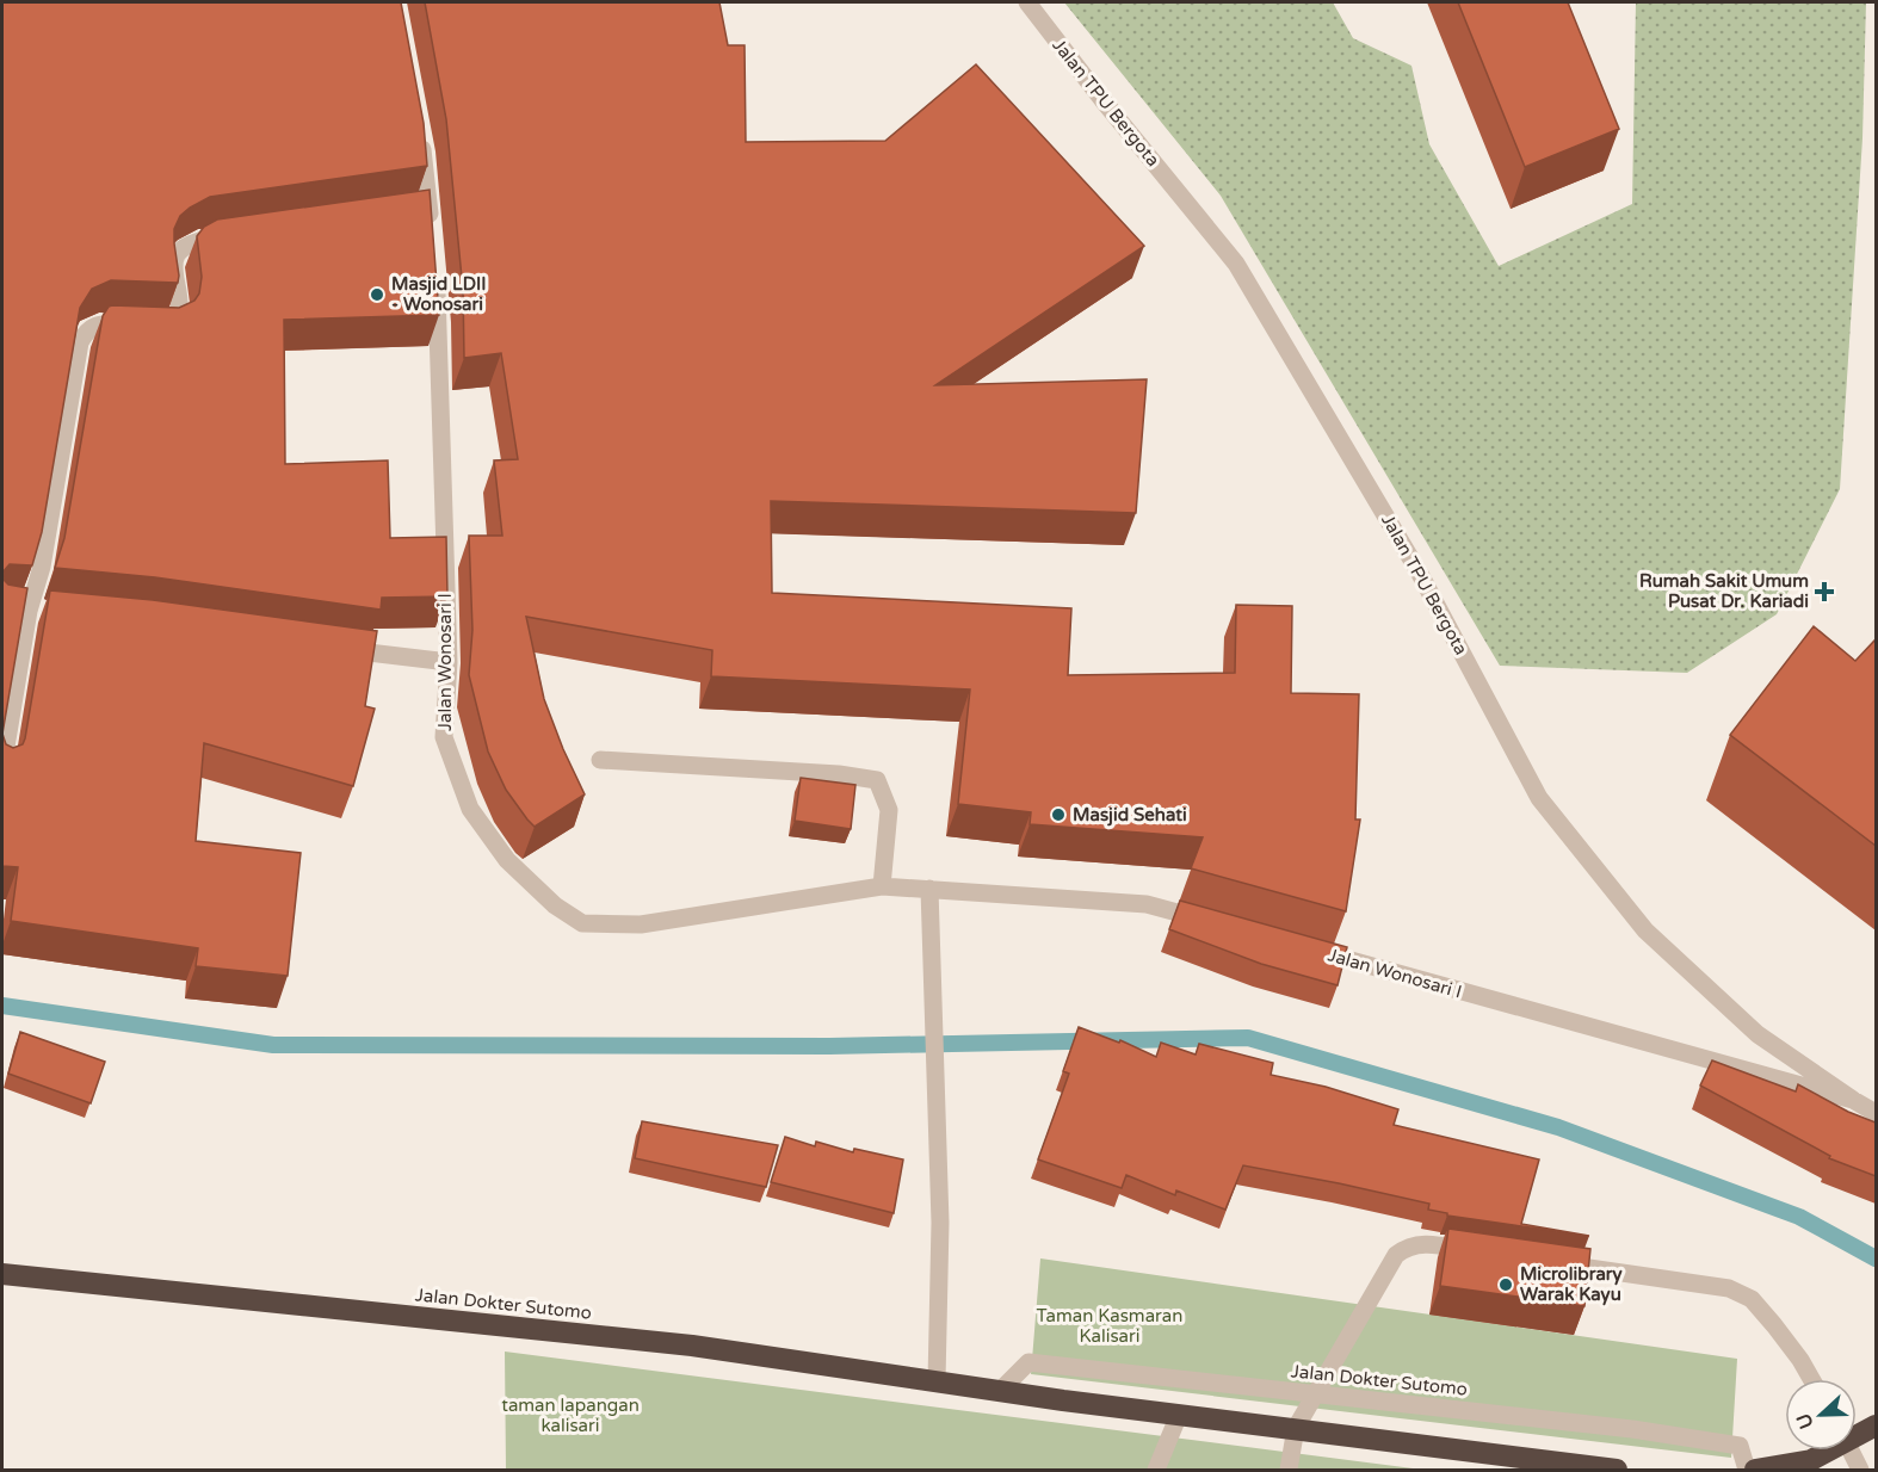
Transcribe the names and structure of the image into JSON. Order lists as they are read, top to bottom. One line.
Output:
{"streets":{"highway":["Jalan Dokter Sutomo"],"street":["Jalan TPU Bergota","Jalan Wonosari I"]},"crossings":[["Jalan TPU Bergota","Jalan Wonosari I"]],"parks":["Taman Kasmaran Kalisari","taman lapangan kalisari"],"places":{"other":["Masjid LDII - Wonosari","Masjid Sehati","Microlibrary Warak Kayu"],"health":["Rumah Sakit Umum Pusat Dr. Kariadi"]},"north":"left"}
